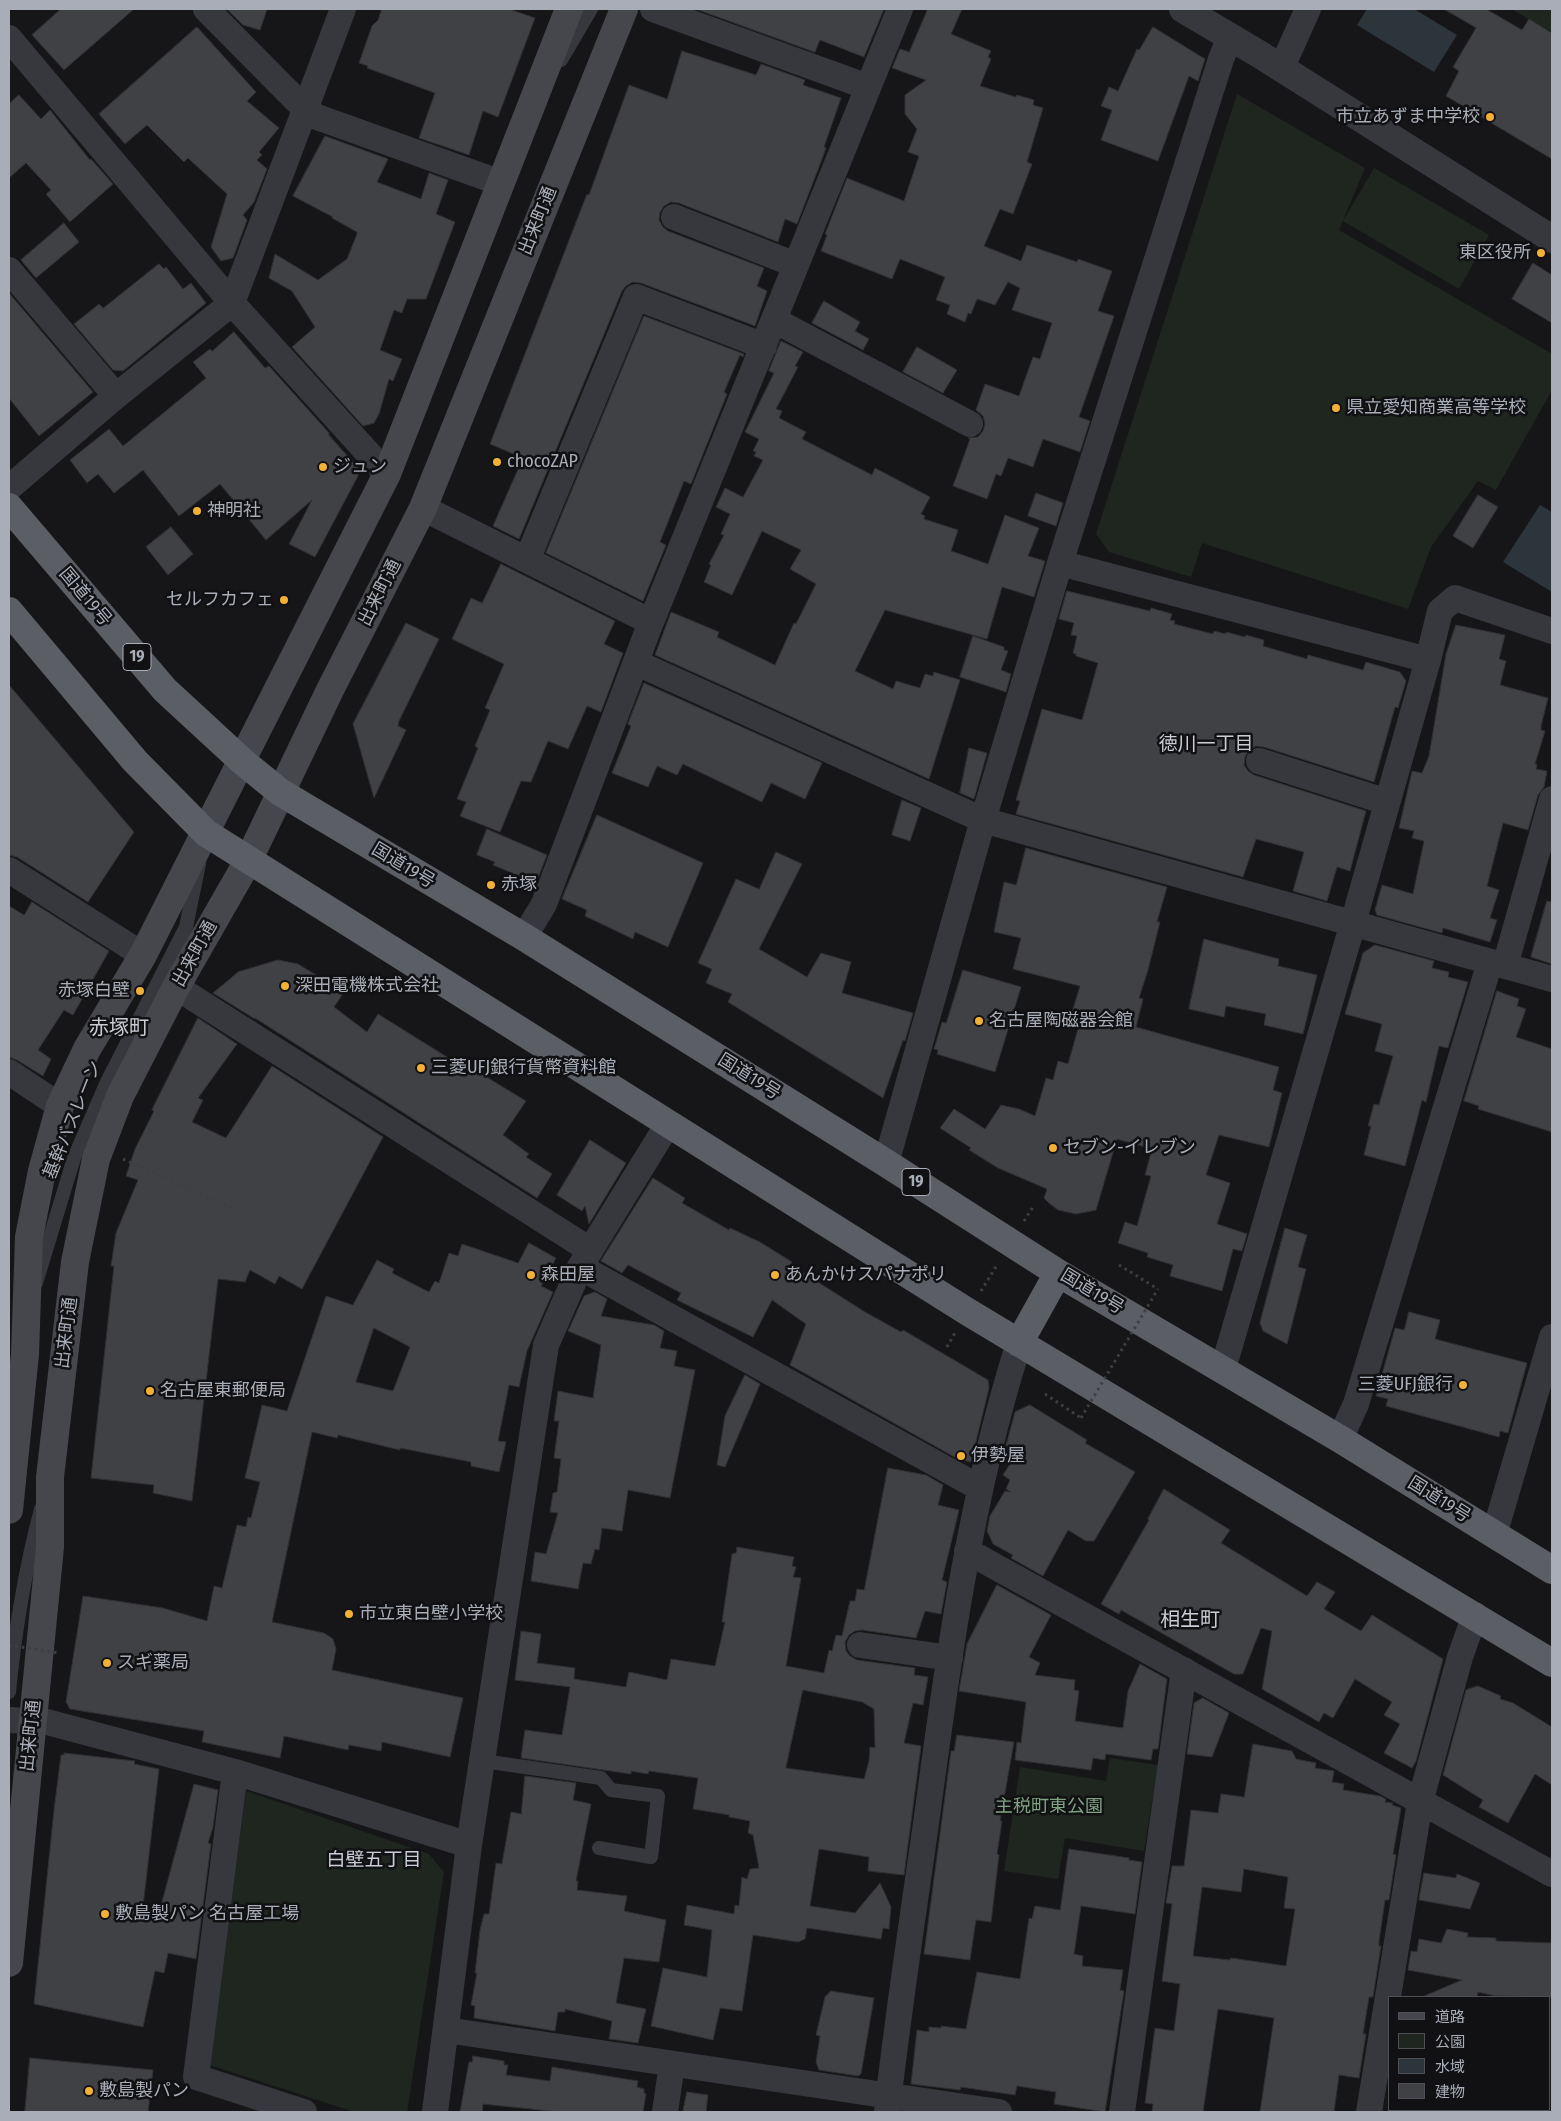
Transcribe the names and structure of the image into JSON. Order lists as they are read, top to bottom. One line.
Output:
{"streets":{"highway":["国道19号","19"],"main road":["出来町通"],"lane":["基幹バスレーン"]},"crossings":[["出来町通","国道19号"]],"districts":["徳川一丁目","赤塚町","相生町","白壁五丁目"],"parks":["主税町東公園"],"places":["市立あずま中学校","東区役所","県立愛知商業高等学校","chocoZAP","ジュン","神明社","セルフカフェ","赤塚","深田電機株式会社","赤塚白壁","名古屋陶磁器会館","三菱UFJ銀行貨幣資料館","セブン-イレブン","森田屋","あんかけスパナポリ","三菱UFJ銀行","名古屋東郵便局","伊勢屋","市立東白壁小学校","スギ薬局","敷島製パン 名古屋工場","敷島製パン"],"legend":["道路","公園","水域","建物"]}
